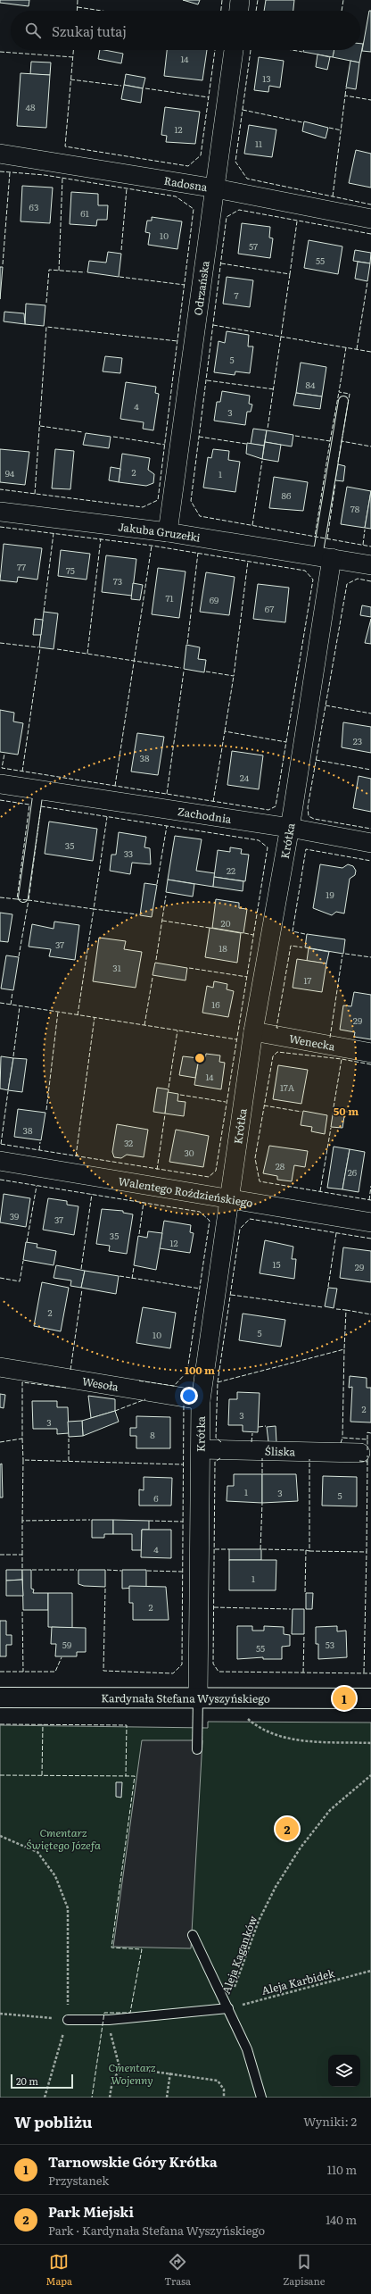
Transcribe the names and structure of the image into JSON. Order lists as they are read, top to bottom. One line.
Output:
{"streets":{"street":["Radosna","Odrzańska","Jakuba Gruzełki","Zachodnia","Krótka","Wenecka","Walentego Roździeńskiego","Wesoła","Śliska","Kardynała Stefana Wyszyńskiego"],"path":["Aleja Kaganków","Aleja Karbidek"]},"crossings":[["Radosna","Odrzańska"],["Odrzańska","Jakuba Gruzełki"],["Jakuba Gruzełki","Krótka"],["Zachodnia","Krótka"],["Krótka","Wenecka"],["Krótka","Walentego Roździeńskiego"],["Krótka","Wesoła"],["Krótka","Śliska"],["Krótka","Kardynała Stefana Wyszyńskiego"],["Aleja Kaganków","Aleja Karbidek"]],"parks":["Cmentarz Świętego Józefa","Cmentarz Wojenny"],"house_numbers":["14","13","48","12","11","63","61","10","57","55","7","5","84","4","3","2","94","1","86","78","77","75","73","71","69","67","23","38","24","35","33","22","19","20","37","18","31","17","16","29","14","17A","38","32","30","28","26","39","37","35","12","15","29","2","5","10","2","3","3","8","1","3","5","6","4","1","2","59","53","55"],"scale_bar":"20 m","page":{"search":"Szukaj tutaj","pins":["1","2"],"scale":"20 m","heading":["W pobliżu","Wyniki: 2"],"list":[{"mark":"1","name":"Tarnowskie Góry Krótka","note":"Przystanek","value":"110 m"},{"mark":"2","name":"Park Miejski","note":"Park · Kardynała Stefana Wyszyńskiego","value":"140 m"}],"nav":["Mapa","Trasa","Zapisane"]},"rings":["50 m","100 m"]}
